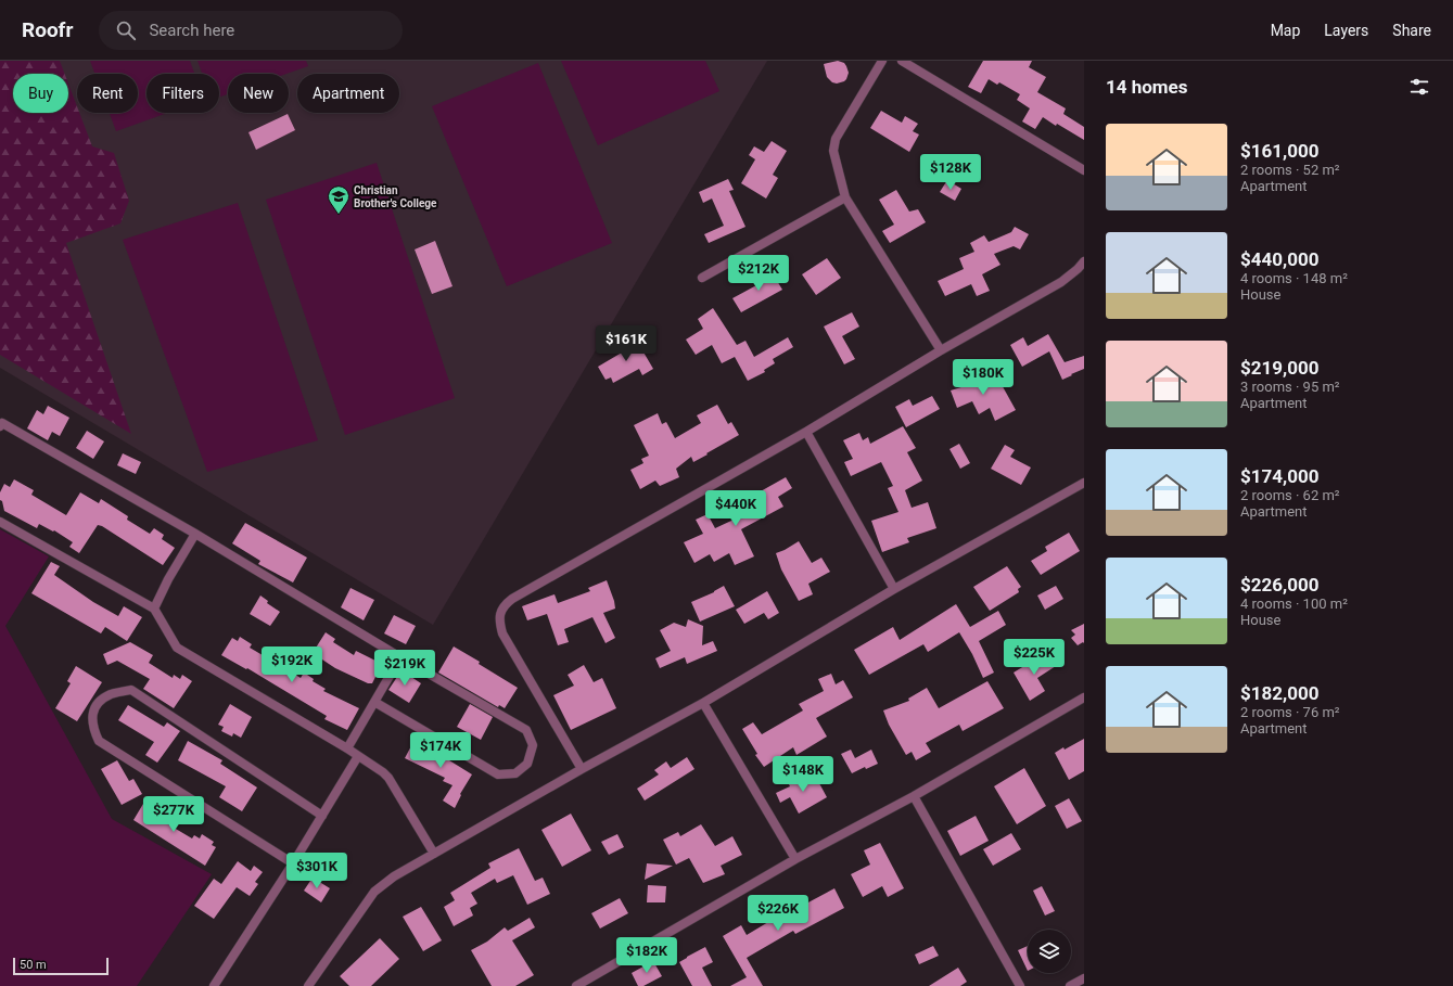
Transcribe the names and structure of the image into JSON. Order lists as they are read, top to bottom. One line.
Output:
{"places":{"school or university":["Christian Brother's College"]},"scale_bar":"50 m","page":{"header":"Roofr","search":"Search here","nav":["Map","Layers","Share"],"heading":"14 homes","chip":["Buy","Rent","Filters","New","Apartment"],"list":[{"name":"$161,000","note":"2 rooms · 52 m² · Apartment"},{"name":"$440,000","note":"4 rooms · 148 m² · House"},{"name":"$219,000","note":"3 rooms · 95 m² · Apartment"},{"name":"$174,000","note":"2 rooms · 62 m² · Apartment"},{"name":"$226,000","note":"4 rooms · 100 m² · House"},{"name":"$182,000","note":"2 rooms · 76 m² · Apartment"}],"price":["$128K","$212K","$161K","$180K","$440K","$225K","$192K","$219K","$174K","$148K","$277K","$301K","$226K","$182K"],"scale":"50 m"}}
